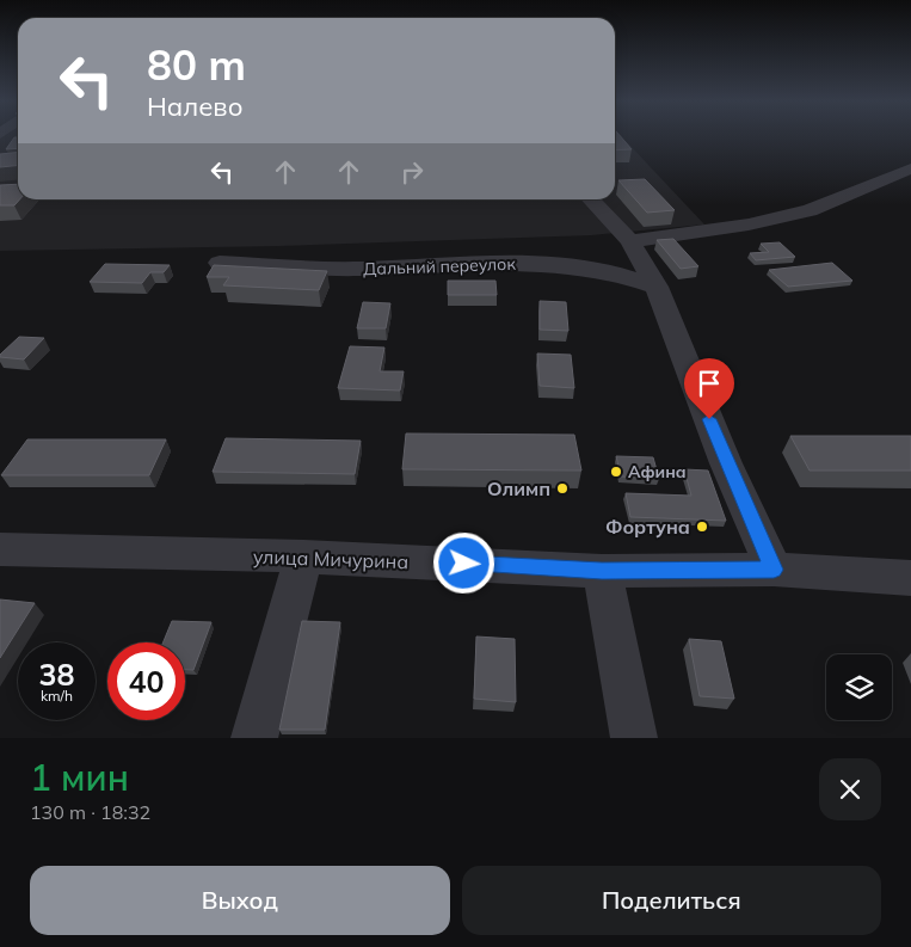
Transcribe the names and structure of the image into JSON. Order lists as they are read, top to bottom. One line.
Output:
{"streets":{"street":["Дальний переулок","улица Мичурина"]},"places":["Афина","Олимп","Фортуна"],"page":{"turn":["80 m","Налево"],"speed":"38 km/h","limit":"40","heading":["1 мин","130 m · 18:32"],"buttons":["Выход","Поделиться"]}}
